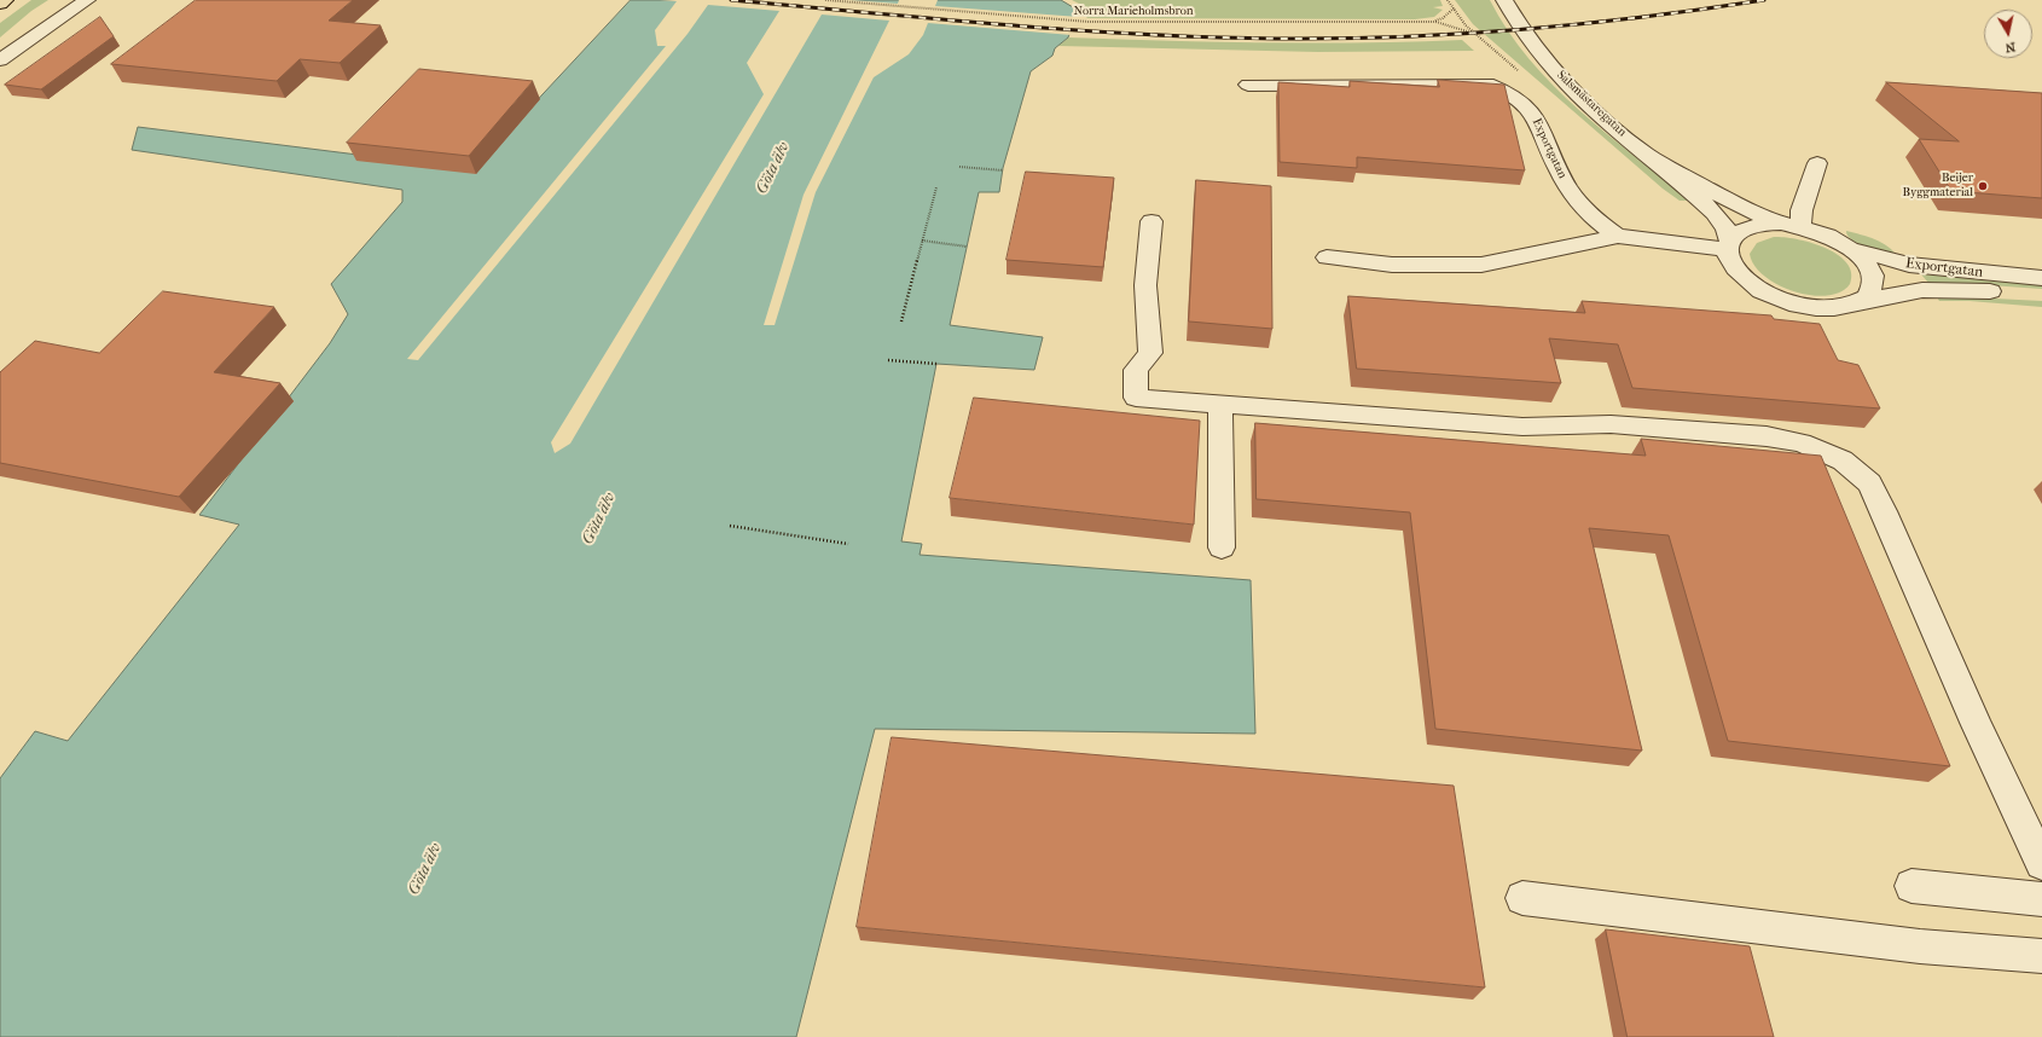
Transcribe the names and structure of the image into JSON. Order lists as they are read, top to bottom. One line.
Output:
{"streets":{"street":["Salsmästaregatan","Exportgatan"],"path":["Norra Marieholmsbron"]},"crossings":[["Salsmästaregatan","Exportgatan"]],"water":["Göta älv"],"places":["Beijer Byggmaterial"],"north":"bottom"}
